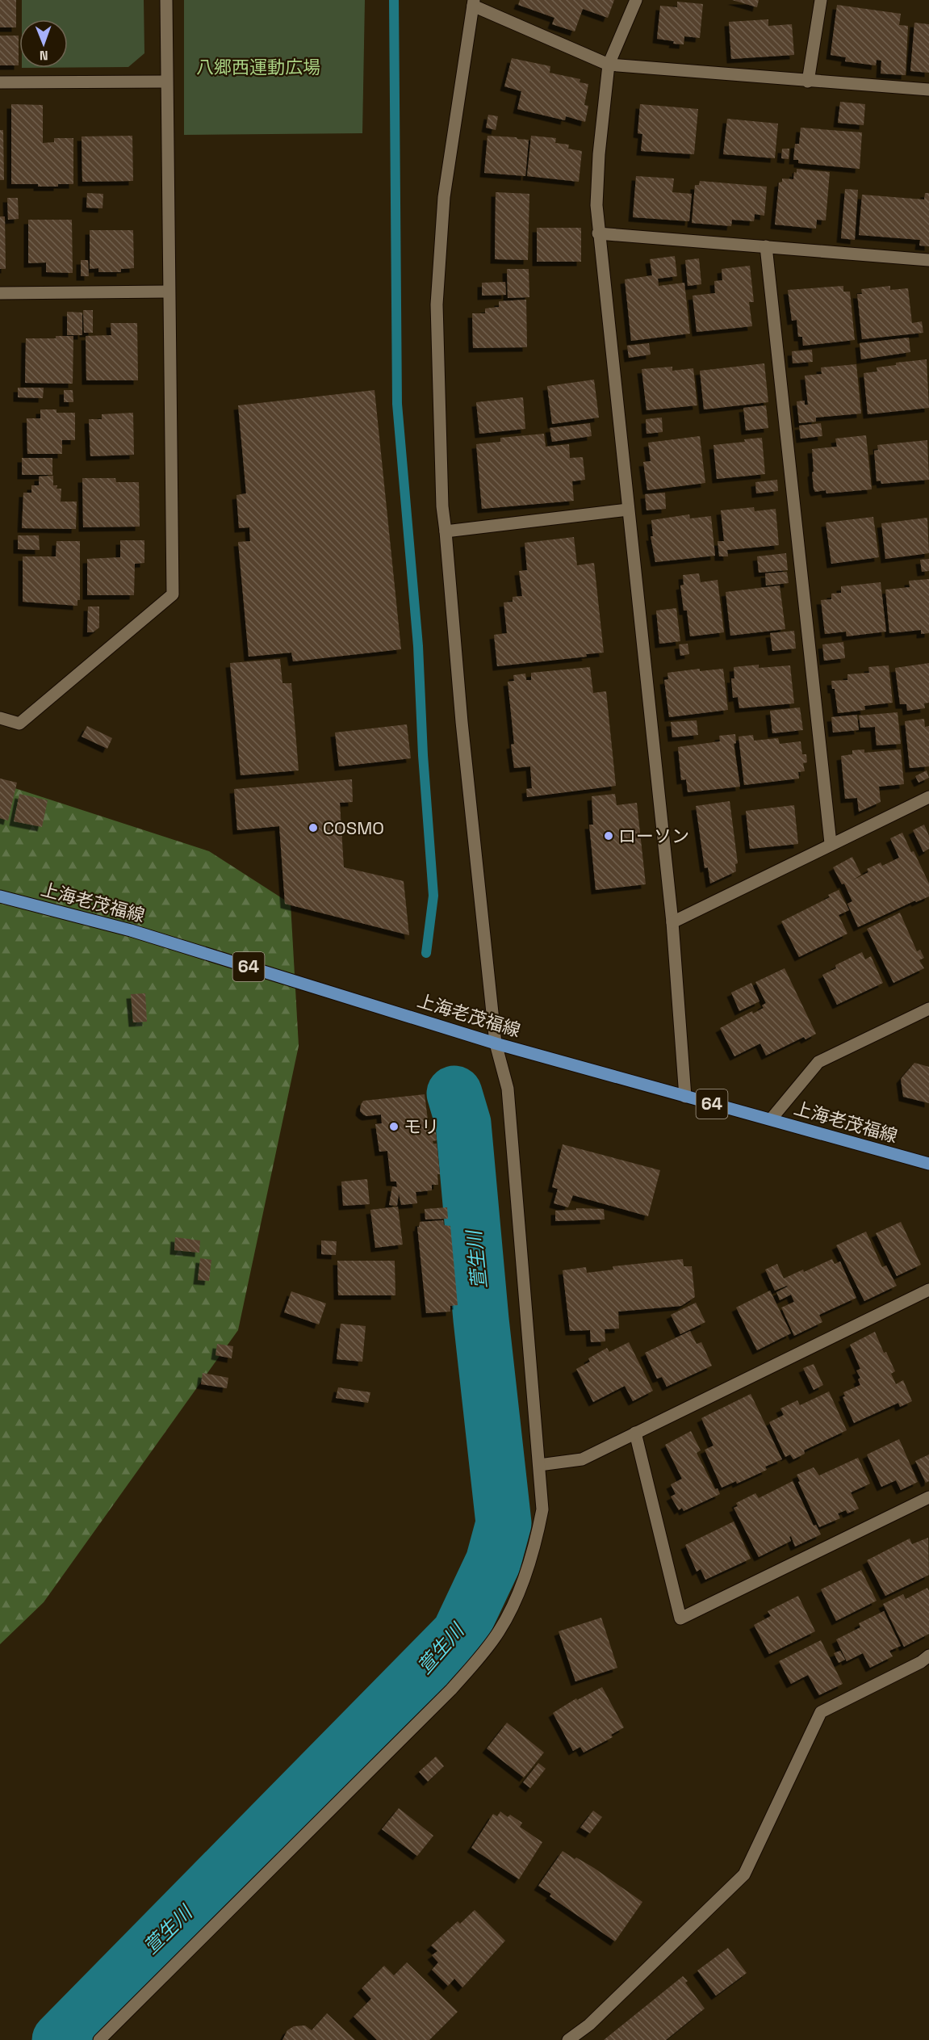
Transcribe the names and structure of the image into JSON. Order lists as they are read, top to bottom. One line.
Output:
{"streets":{"main road":["上海老茂福線","64"]},"water":["萱生川"],"parks":["八郷西運動広場"],"places":["COSMO","ローソン","モリ"],"north":"bottom"}
